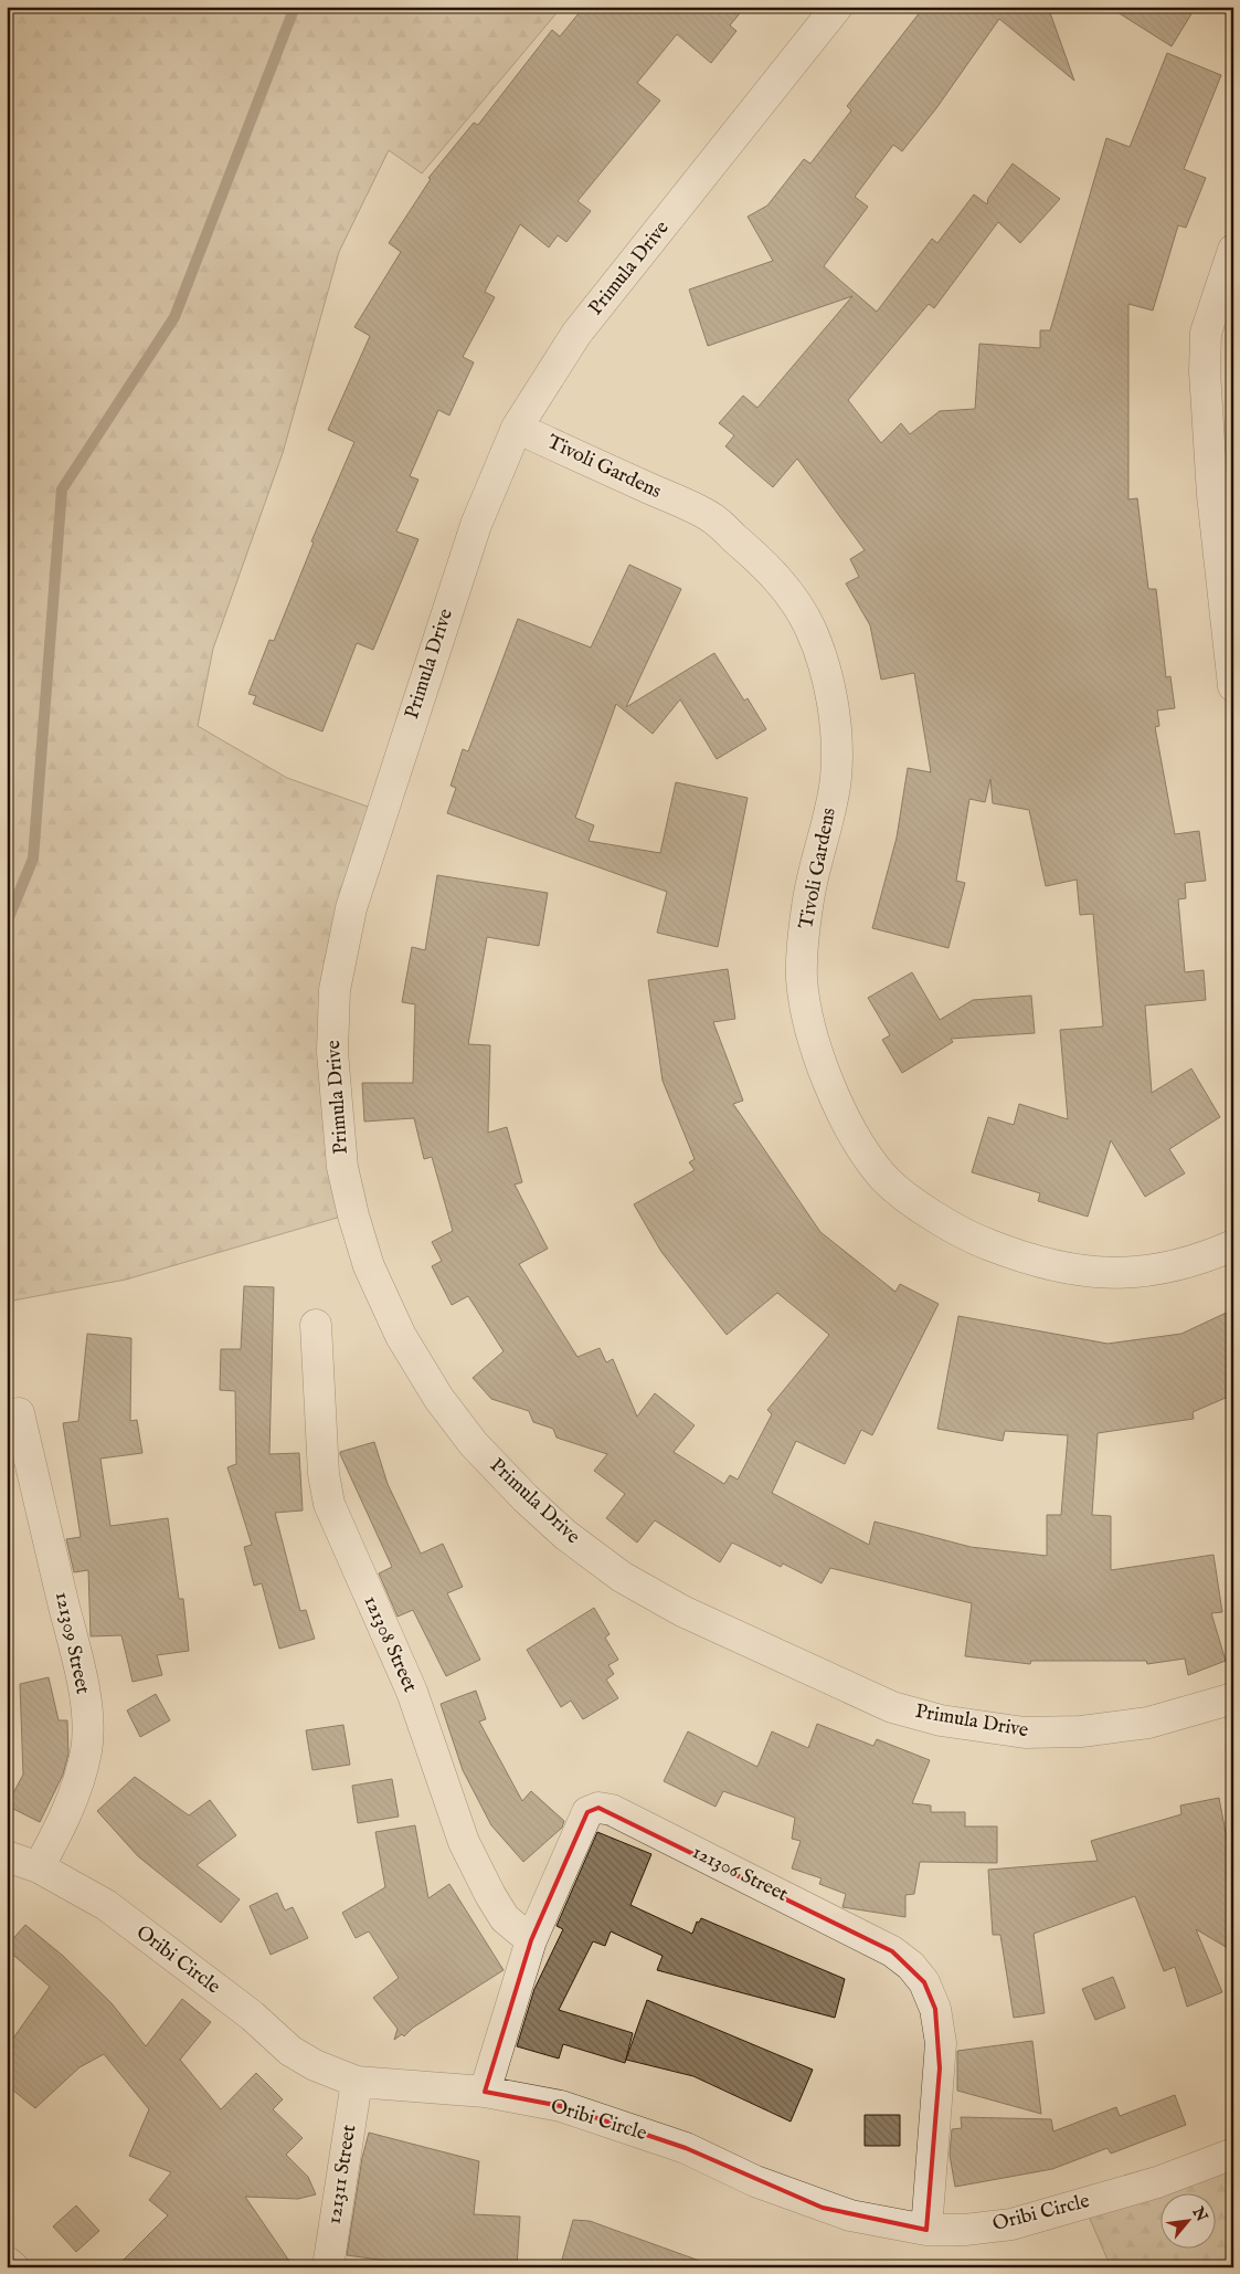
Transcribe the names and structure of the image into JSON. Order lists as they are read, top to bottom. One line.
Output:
{"streets":{"street":["Primula Drive","Tivoli Gardens","121309 Street","121308 Street","121306 Street","Oribi Circle","121311 Street"]},"crossings":[["Primula Drive","Tivoli Gardens"],["121309 Street","Oribi Circle"],["121308 Street","121306 Street"],["121306 Street","Oribi Circle"],["Oribi Circle","121311 Street"]],"north":"top right"}
